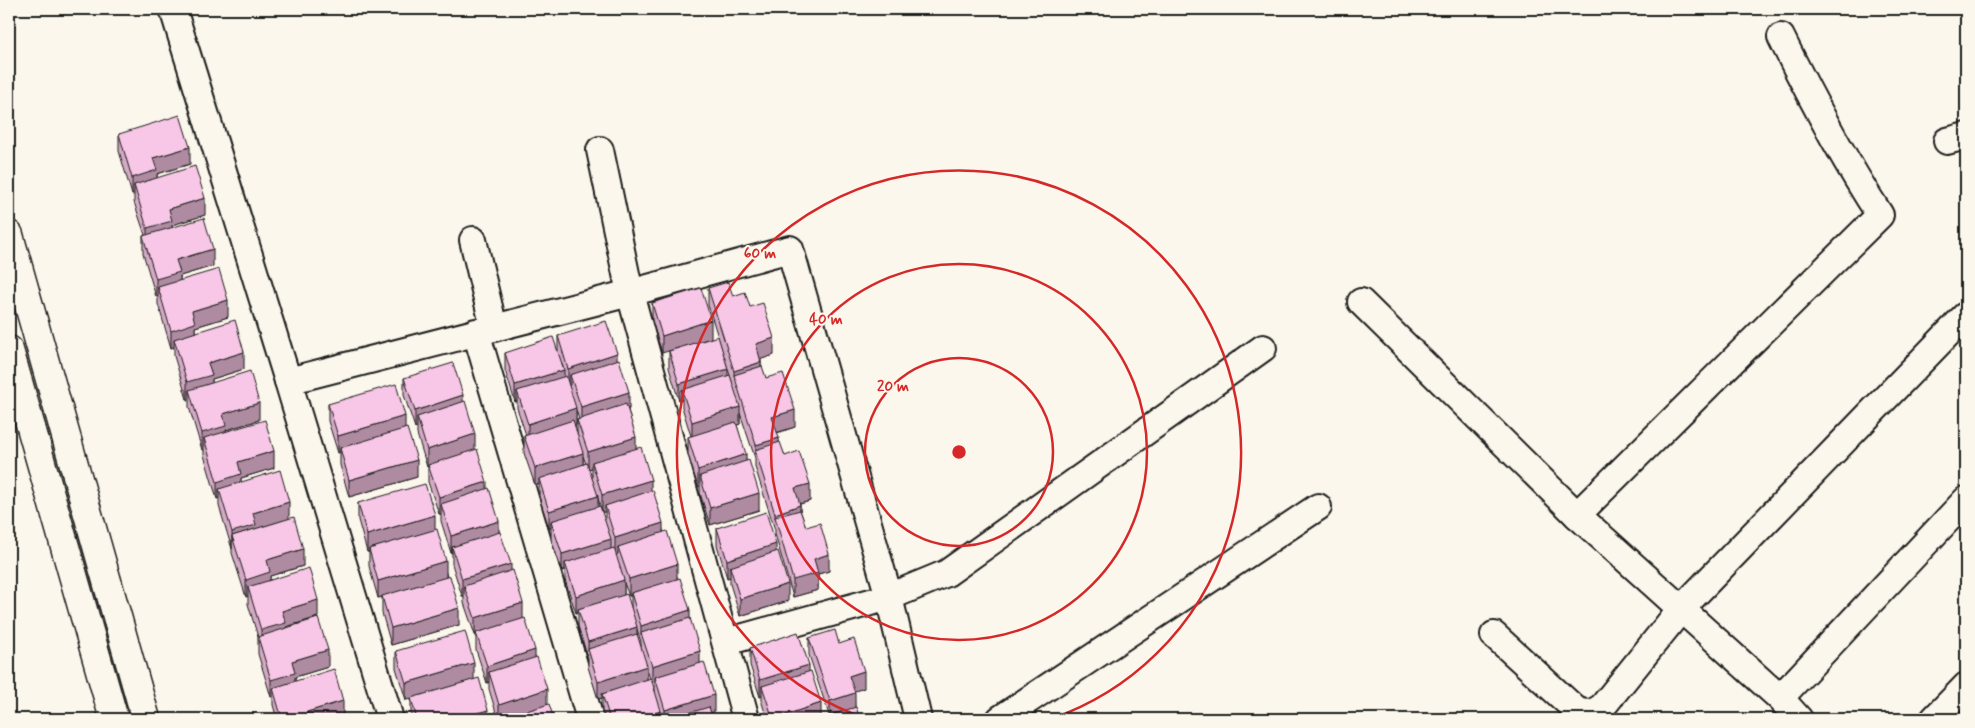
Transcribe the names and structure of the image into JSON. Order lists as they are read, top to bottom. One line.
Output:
{"rings":["60 m","40 m","20 m"]}
